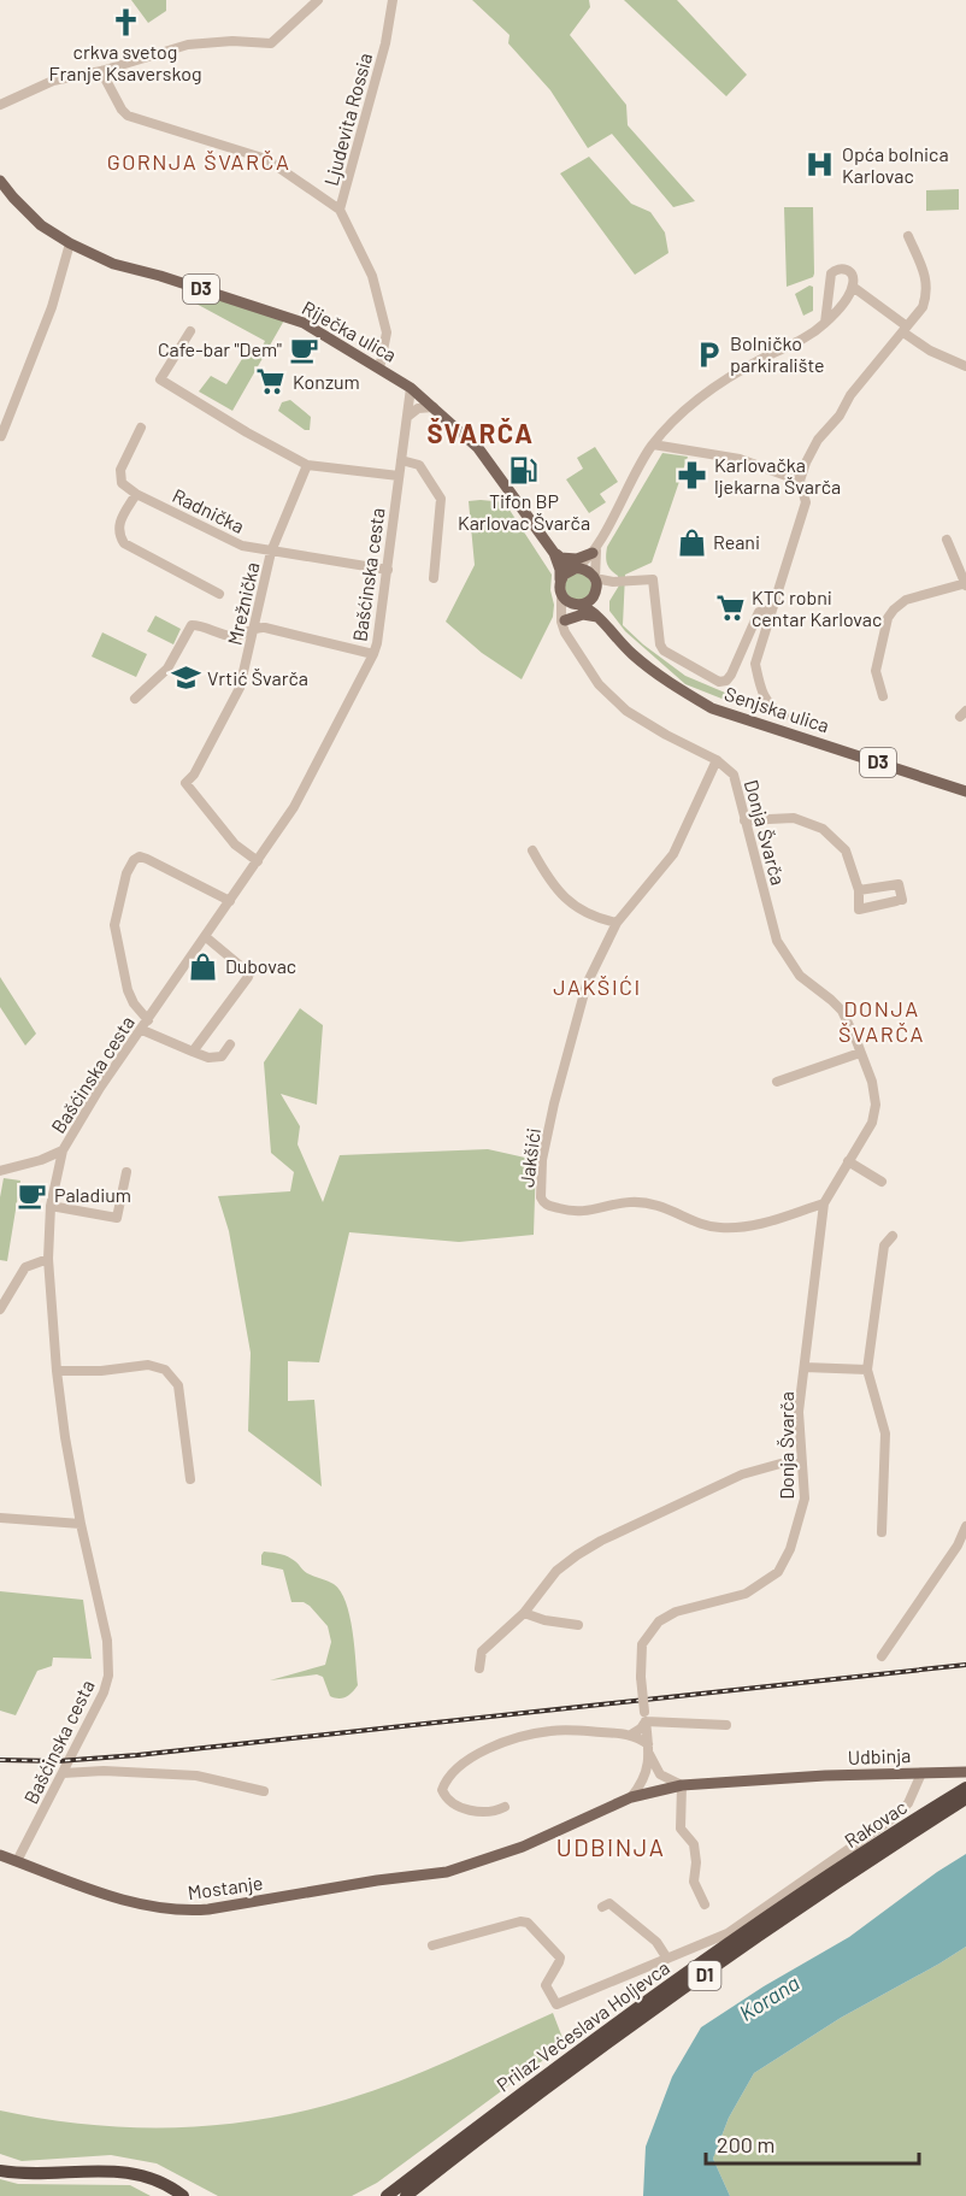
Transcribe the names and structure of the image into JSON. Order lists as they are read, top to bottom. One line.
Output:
{"streets":{"highway":["Rakovac","D1","Prilaz Većeslava Holjevca"],"main road":["D3","Riječka ulica","Senjska ulica","Udbinja","Mostanje"],"street":["Ljudevita Rossia","Radnička","Bašćinska cesta","Mrežnička","Donja Švarča","Jakšići"]},"crossings":[["Ljudevita Rossia","Riječka ulica"],["D3","Riječka ulica"],["D3","Bašćinska cesta"],["D3","Senjska ulica"],["D3","Donja Švarča"],["Riječka ulica","Bašćinska cesta"],["Radnička","Bašćinska cesta"],["Radnička","Mrežnička"],["Bašćinska cesta","Mrežnička"],["Bašćinska cesta","Mostanje"],["Senjska ulica","Donja Švarča"],["Donja Švarča","Jakšići"],["Udbinja","Mostanje"],["Rakovac","Prilaz Većeslava Holjevca"]],"districts":["GORNJA ŠVARČA","ŠVARČA","JAKŠIĆI","DONJA ŠVARČA","UDBINJA"],"water":["Korana"],"places":{"church":["crkva svetog Franje Ksaverskog"],"hospital":["Opća bolnica Karlovac"],"cafe":["Cafe-bar \"Dem\"","Paladium"],"parking":["Bolničko parkiralište"],"supermarket":["Konzum","KTC robni centar Karlovac"],"fuel station":["Tifon BP Karlovac Švarča"],"pharmacy":["Karlovačka ljekarna Švarča"],"shop":["Reani","Dubovac"],"school or university":["Vrtić Švarča"]},"scale_bar":"200 m"}
